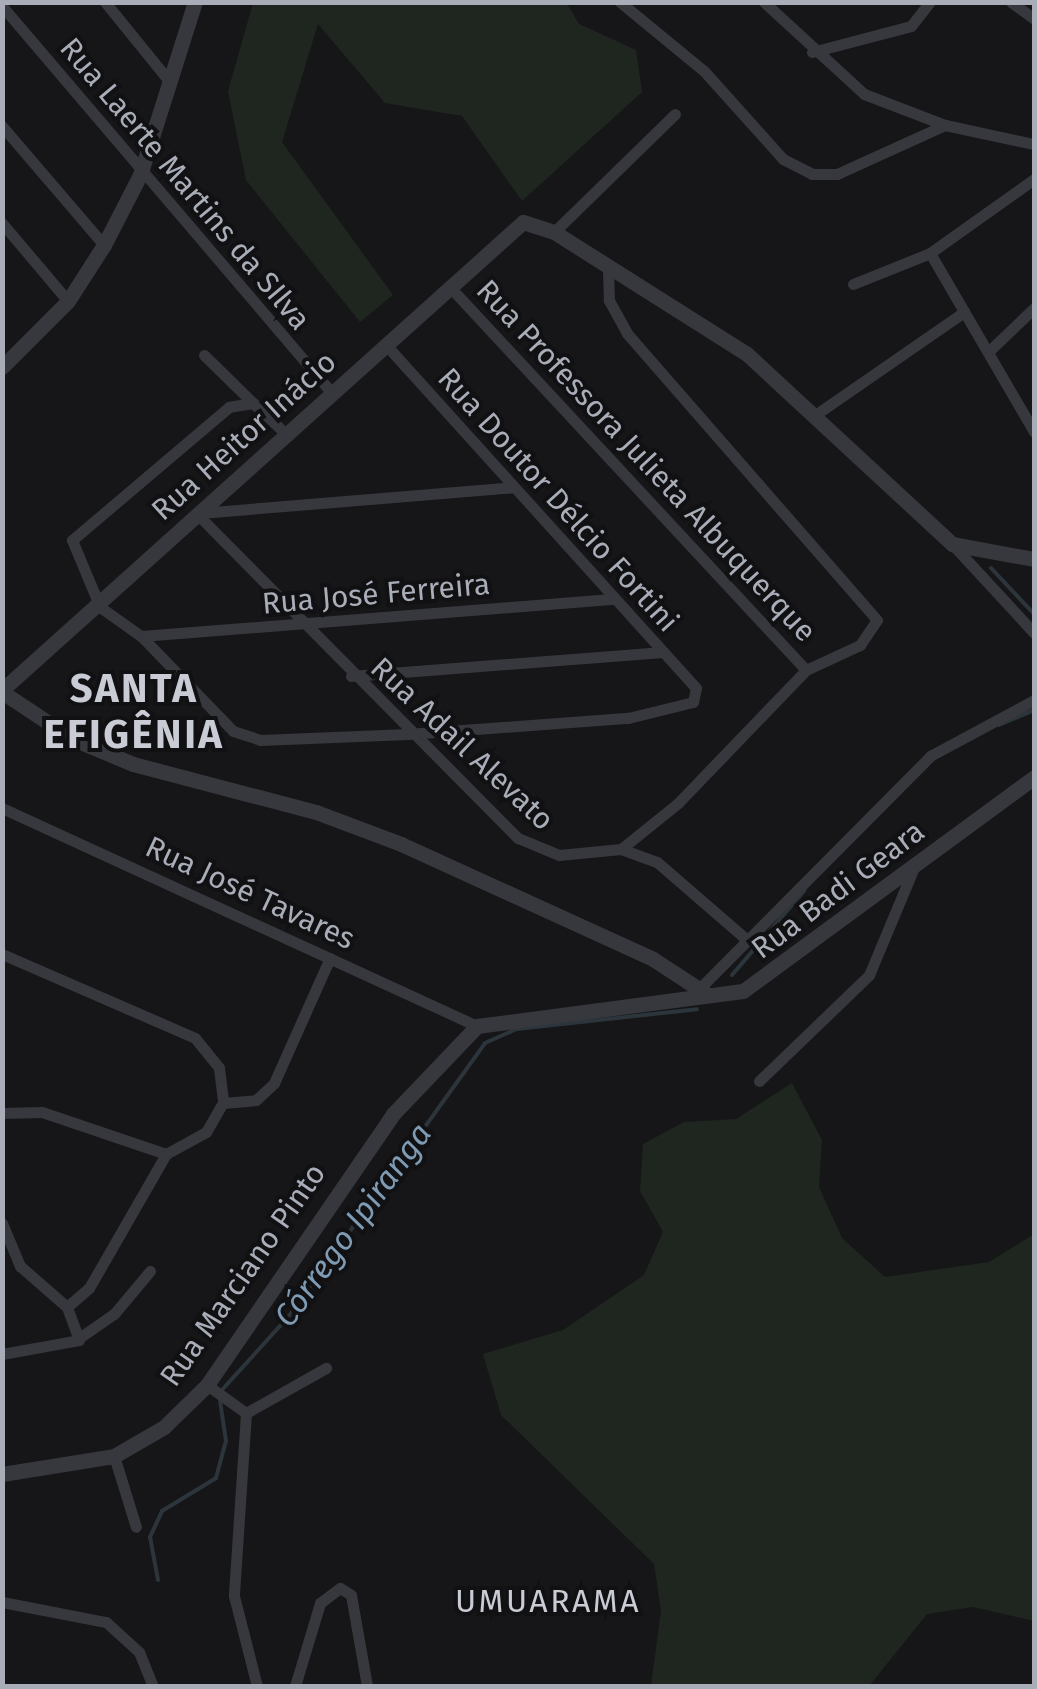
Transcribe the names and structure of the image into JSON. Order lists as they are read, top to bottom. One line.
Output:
{"streets":{"street":["Rua Laerte Martins da SIlva","Rua Heitor Inácio","Rua Professora Julieta Albuquerque","Rua Doutor Délcio Fortini","Rua José Ferreira","Rua Adail Alevato","Rua Badi Geara","Rua José Tavares","Rua Marciano Pinto"]},"crossings":[["Rua Laerte Martins da SIlva","Rua Heitor Inácio"],["Rua Heitor Inácio","Rua Professora Julieta Albuquerque"],["Rua Heitor Inácio","Rua Doutor Délcio Fortini"],["Rua Heitor Inácio","Rua Adail Alevato"],["Rua Doutor Délcio Fortini","Rua José Ferreira"],["Rua Doutor Délcio Fortini","Rua Adail Alevato"],["Rua José Ferreira","Rua Adail Alevato"],["Rua Badi Geara","Rua José Tavares"],["Rua Badi Geara","Rua Marciano Pinto"],["Rua José Tavares","Rua Marciano Pinto"]],"districts":["SANTA EFIGÊNIA","UMUARAMA"],"water":["Córrego Ipiranga"]}
